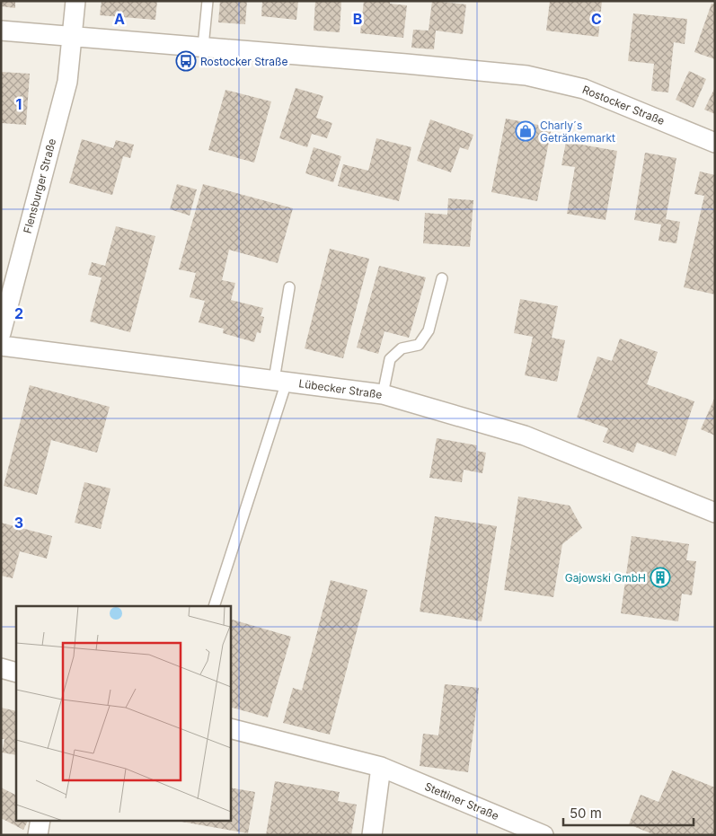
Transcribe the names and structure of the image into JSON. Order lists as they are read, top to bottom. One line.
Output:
{"streets":{"street":["Rostocker Straße","Flensburger Straße","Lübecker Straße","Stettiner Straße"]},"crossings":[["Rostocker Straße","Flensburger Straße"]],"places":{"bus stop":["Rostocker Straße"],"shop":["Charly´s Getränkemarkt"],"building":["Gajowski GmbH"]},"scale_bar":"50 m","grid":{"columns":["A","B","C"],"rows":["1","2","3"]}}
